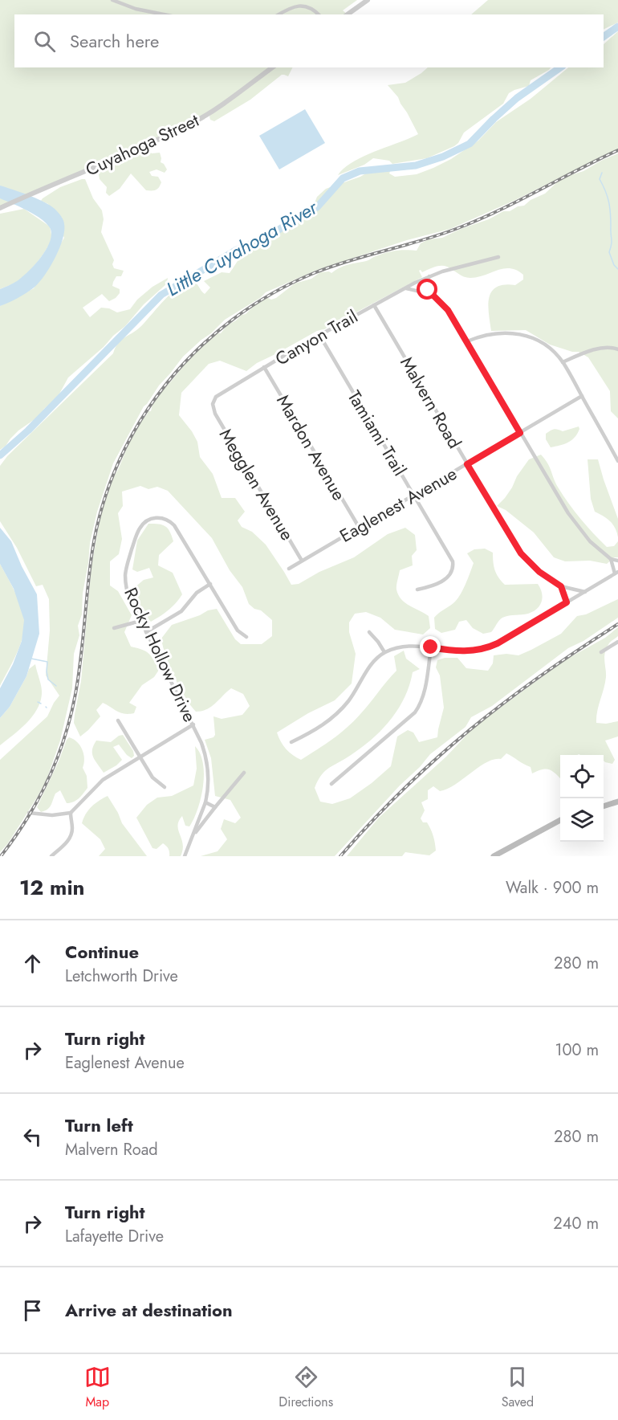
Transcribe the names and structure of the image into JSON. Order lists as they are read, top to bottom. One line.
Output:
{"streets":{"street":["Cuyahoga Street","Canyon Trail","Malvern Road","Tamiami Trail","Mardon Avenue","Megglen Avenue","Eaglenest Avenue","Rocky Hollow Drive"]},"crossings":[["Canyon Trail","Malvern Road"],["Canyon Trail","Tamiami Trail"],["Canyon Trail","Mardon Avenue"],["Canyon Trail","Megglen Avenue"],["Malvern Road","Eaglenest Avenue"],["Tamiami Trail","Eaglenest Avenue"],["Mardon Avenue","Eaglenest Avenue"],["Megglen Avenue","Eaglenest Avenue"]],"water":["Little Cuyahoga River"],"page":{"search":"Search here","heading":["12 min","Walk · 900 m"],"list":[["Continue","Letchworth Drive","280 m"],["Turn right","Eaglenest Avenue","100 m"],["Turn left","Malvern Road","280 m"],["Turn right","Lafayette Drive","240 m"],"Arrive at destination"],"nav":["Map","Directions","Saved"]}}
